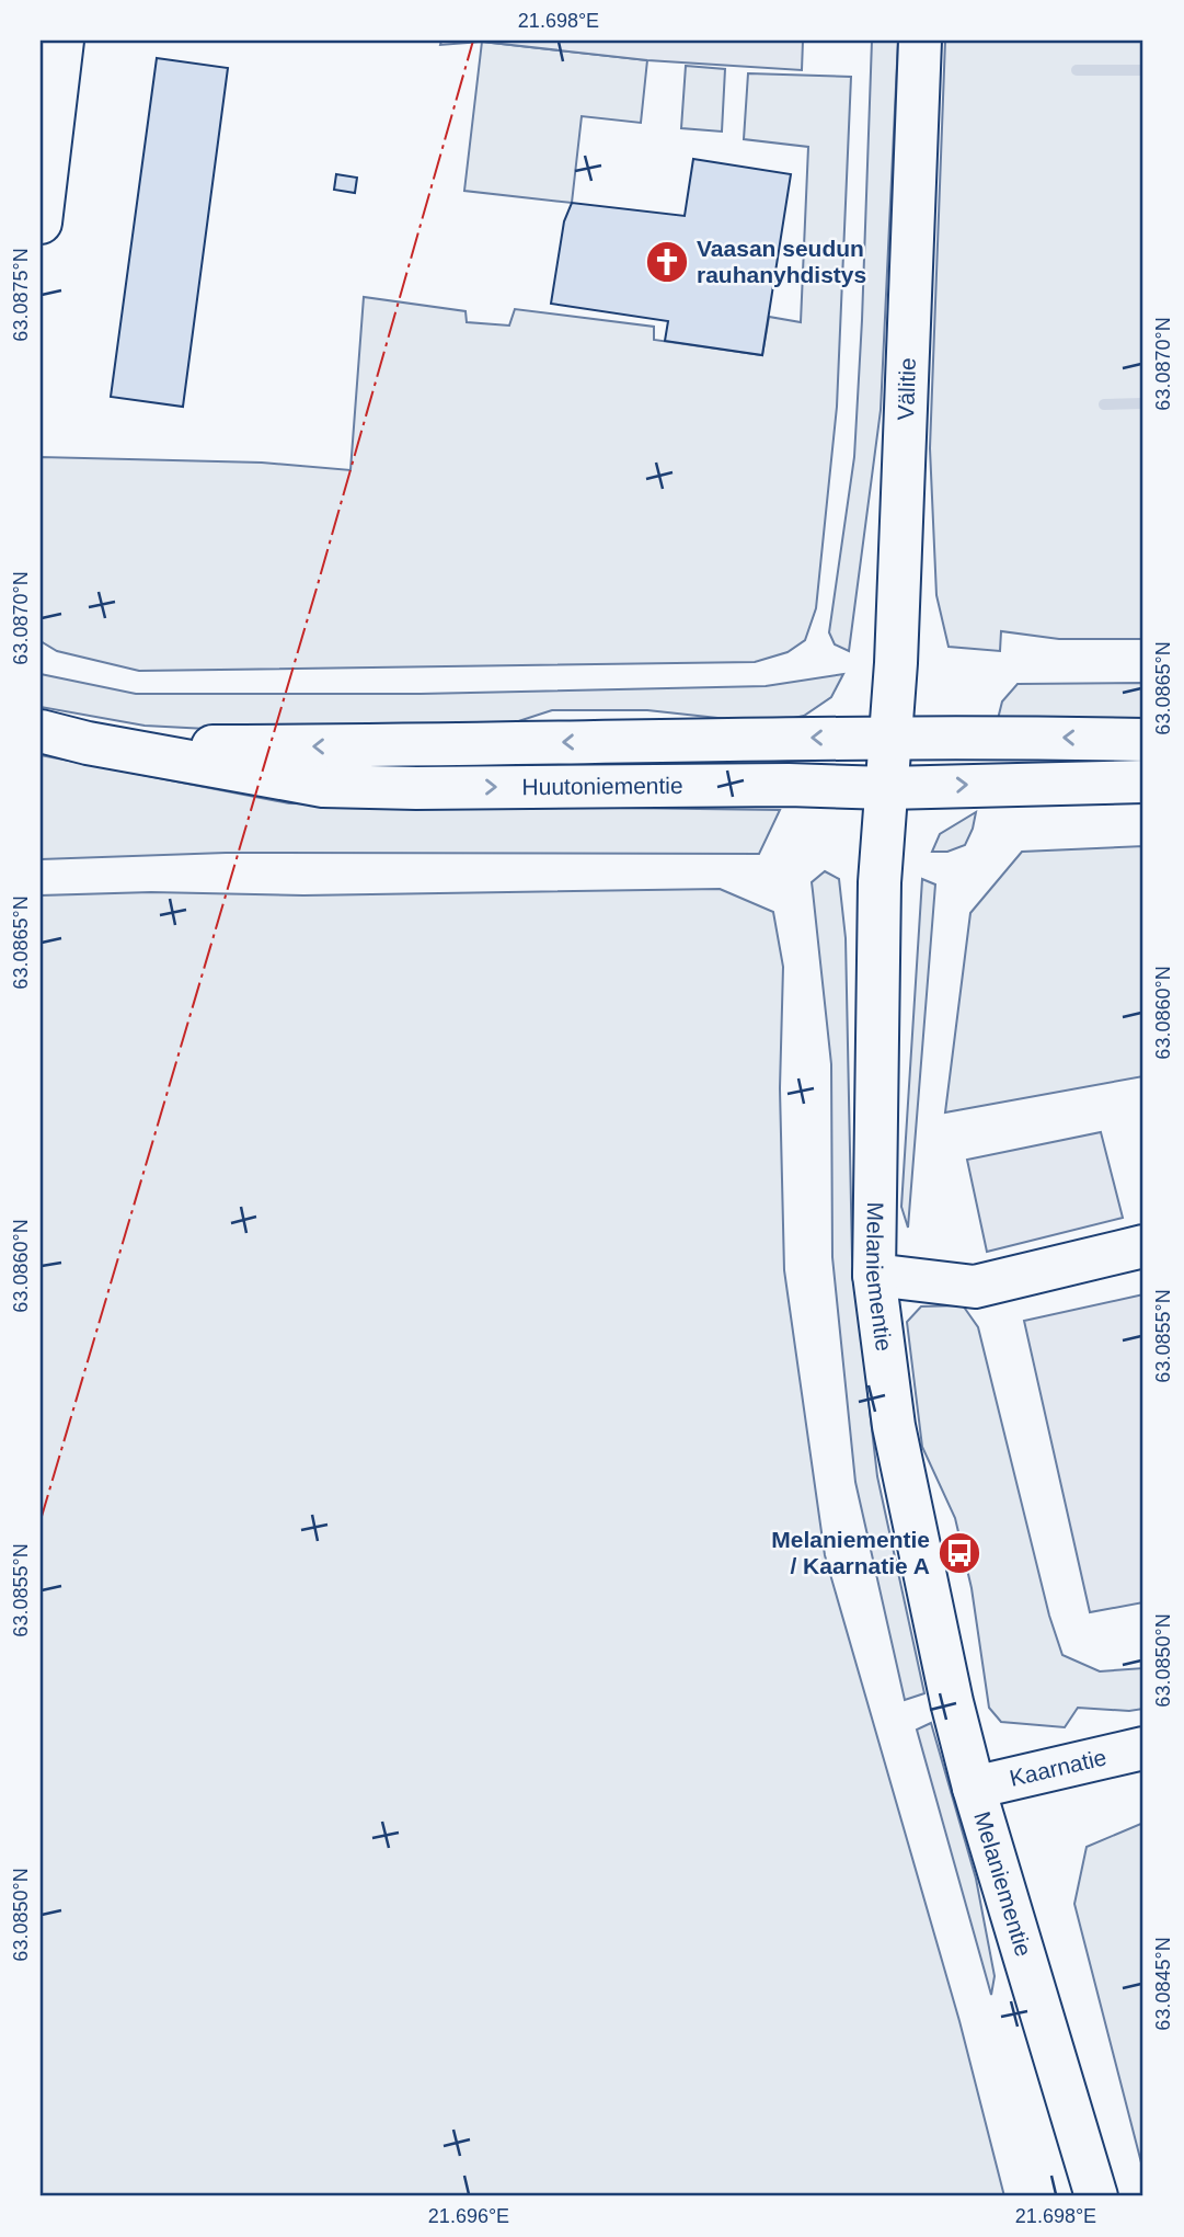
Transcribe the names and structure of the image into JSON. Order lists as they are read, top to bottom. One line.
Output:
{"streets":{"main road":["Välitie","Huutoniementie","Melaniementie","Kaarnatie"]},"crossings":[["Välitie","Huutoniementie"],["Välitie","Melaniementie"],["Huutoniementie","Melaniementie"],["Melaniementie","Kaarnatie"]],"places":{"church":["Vaasan seudun rauhanyhdistys"],"bus stop":["Melaniementie / Kaarnatie A"]},"coordinates":["21.698°E","63.0875°N","63.0870°N","63.0865°N","63.0860°N","63.0855°N","63.0850°N","63.0845°N","21.696°E"]}
